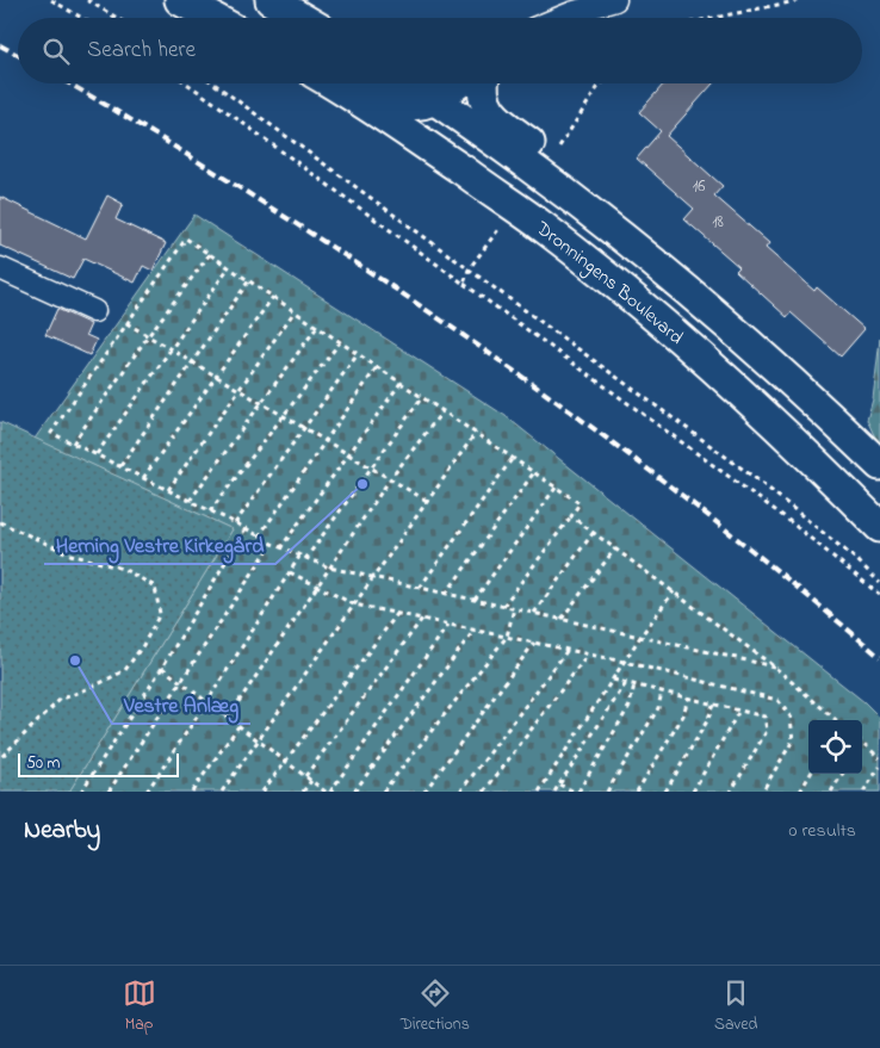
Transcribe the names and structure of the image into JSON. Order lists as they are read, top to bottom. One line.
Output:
{"streets":{"main road":["Dronningens Boulevard"]},"places":["Herning Vestre Kirkegård","Vestre Anlæg"],"house_numbers":["16","18"],"scale_bar":"50 m","page":{"search":"Search here","scale":"50 m","heading":["Nearby","0 results"],"nav":["Map","Directions","Saved"]}}
